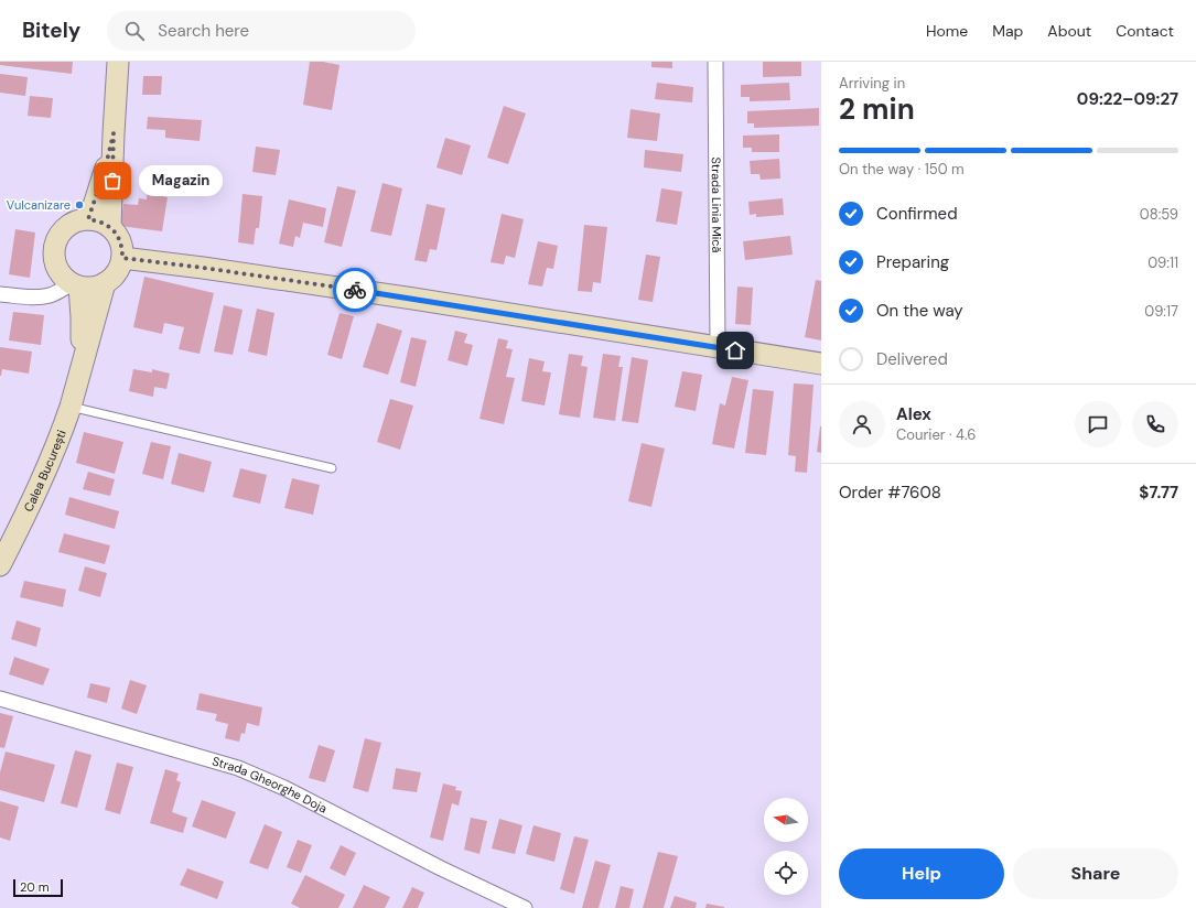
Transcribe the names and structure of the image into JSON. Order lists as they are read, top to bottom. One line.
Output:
{"streets":{"main road":["Calea București"],"street":["Strada Linia Mică","Strada Gheorghe Doja"]},"places":["Magazin","Vulcanizare"],"scale_bar":"20 m","north":"left","page":{"header":"Bitely","search":"Search here","nav":["Home","Map","About","Contact"],"heading":["2 min","Arriving in","09:22–09:27"],"panel":["Alex","Courier · 4.6","Order #7608","$7.77"],"bar":"On the way · 150 m","bubble":"Magazin","list":[["Confirmed","08:59"],["Preparing","09:11"],["On the way","09:17"],"Delivered"],"buttons":["Help","Share"],"scale":"20 m"}}
